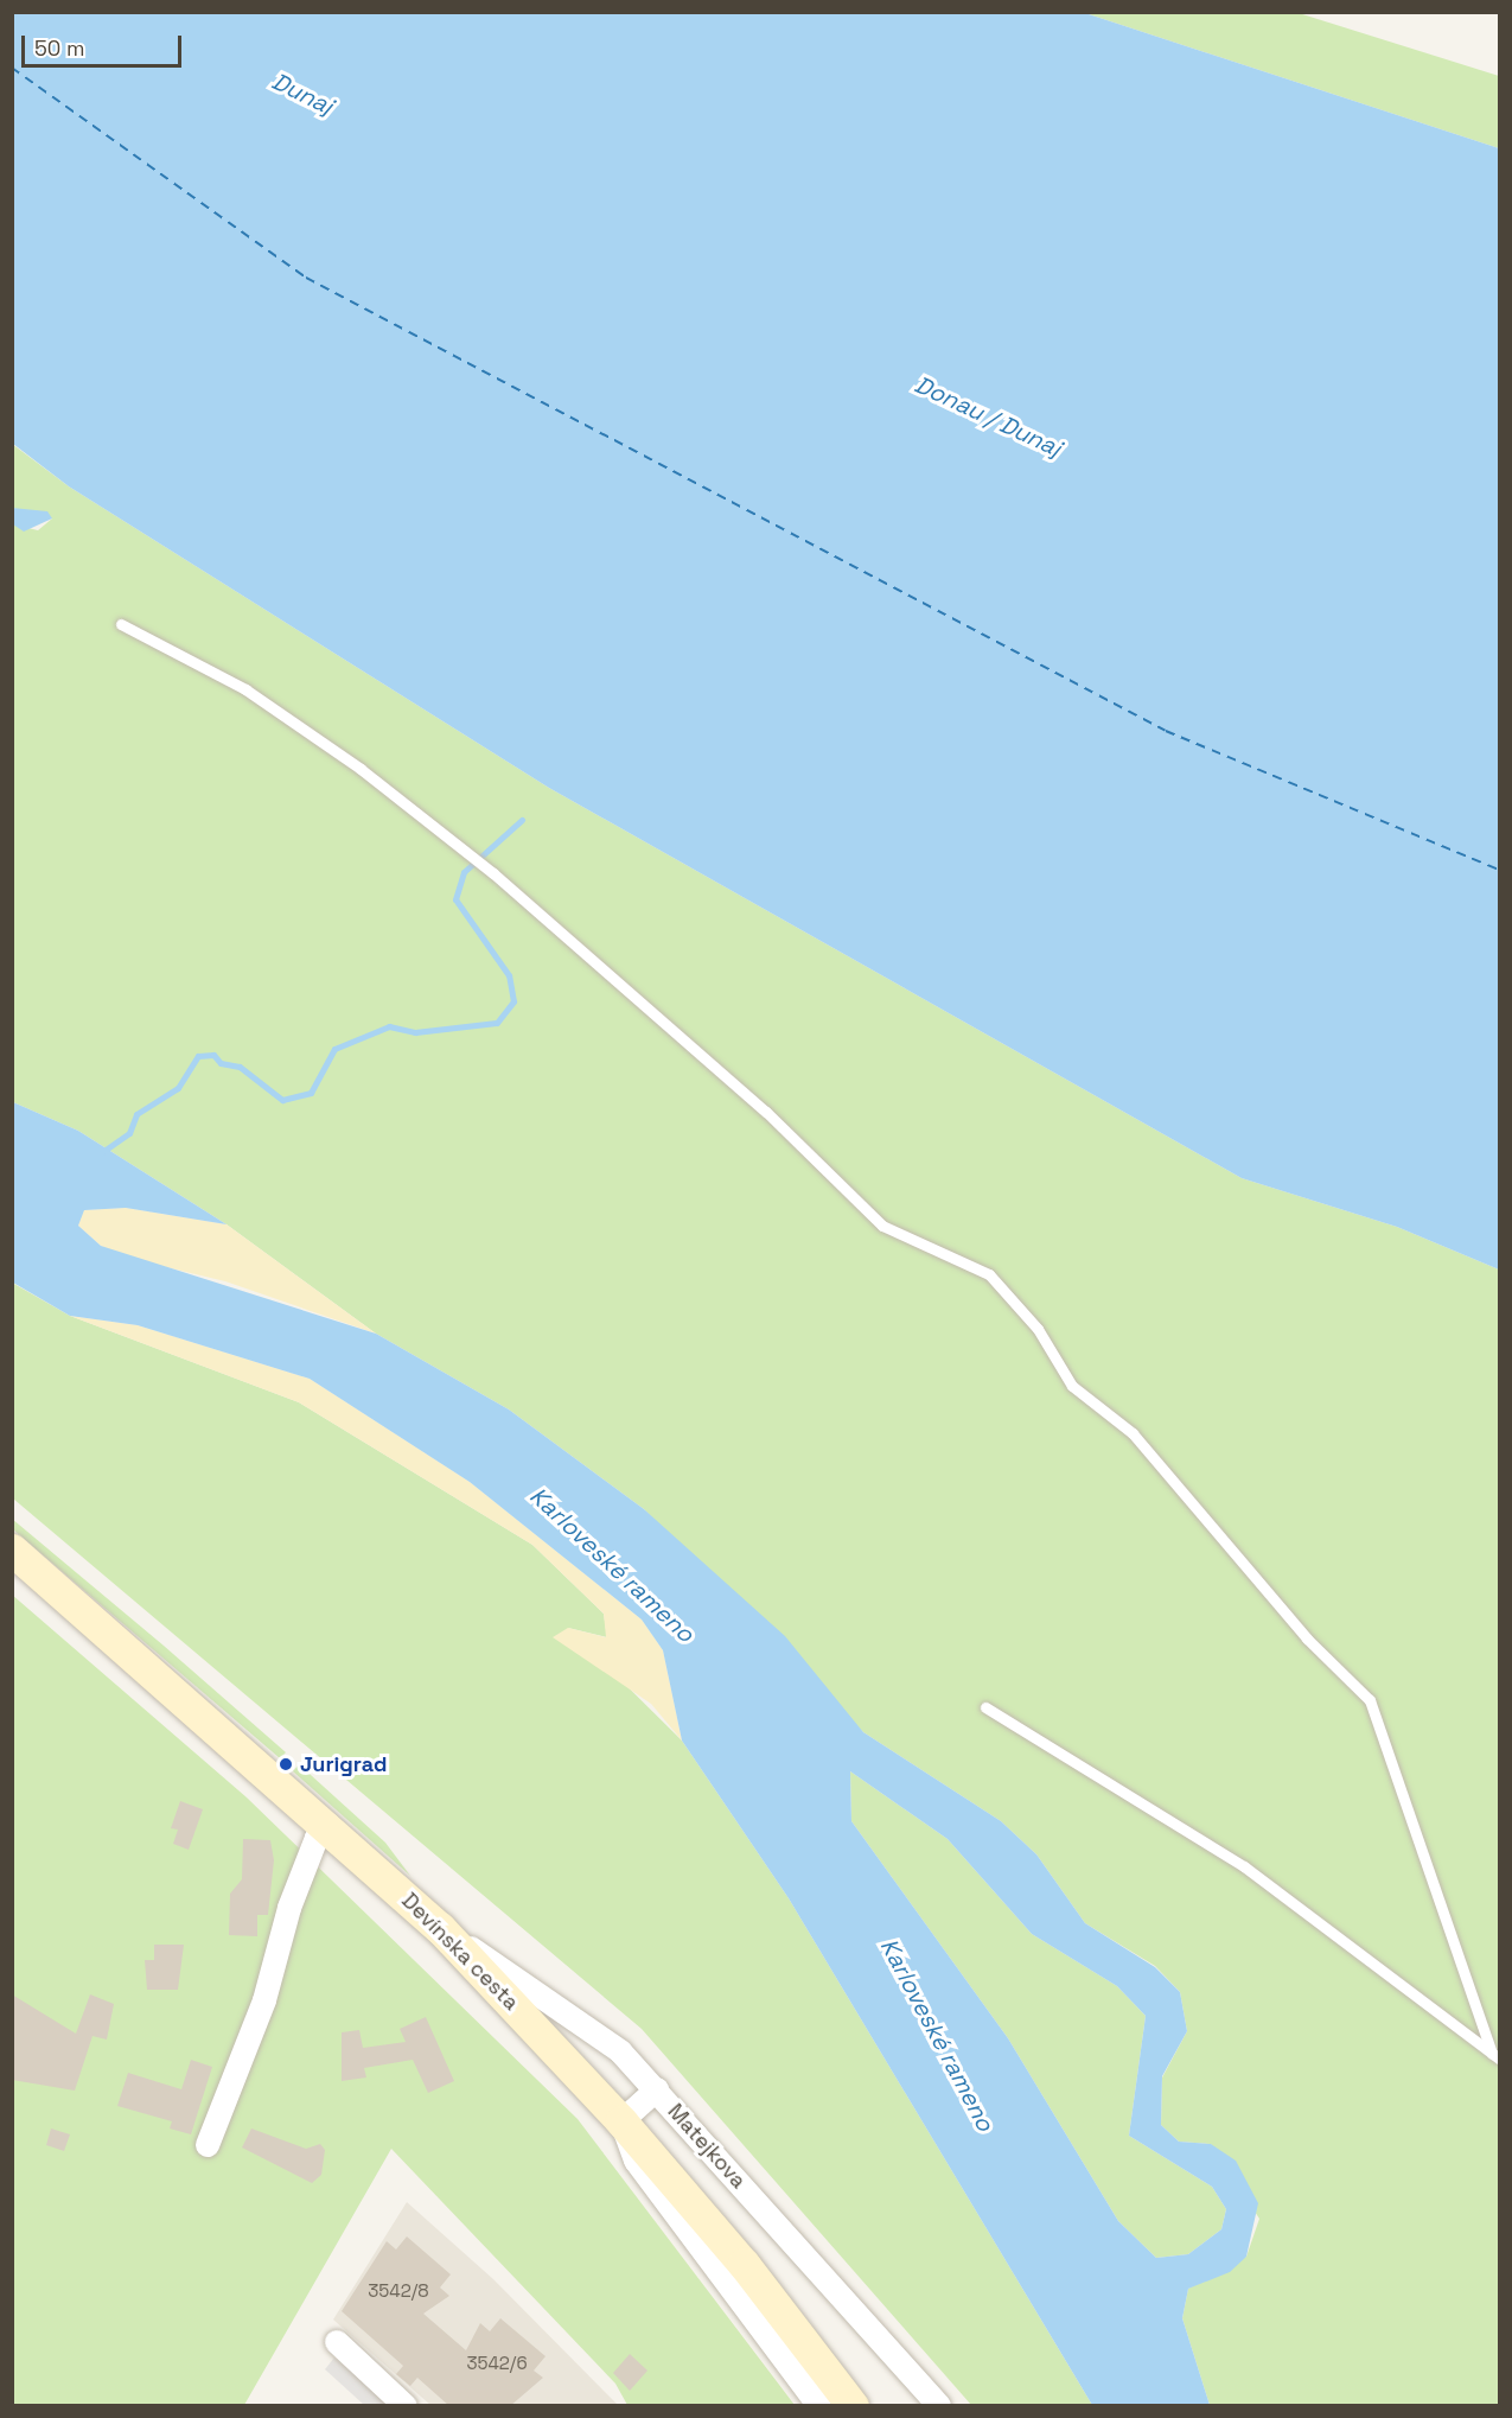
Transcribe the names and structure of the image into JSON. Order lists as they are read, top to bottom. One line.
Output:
{"streets":{"street":["Devínska cesta","Matejkova"]},"crossings":[["Devínska cesta","Matejkova"]],"water":["Dunaj","Donau / Dunaj","Karloveské rameno"],"places":["Jurigrad"],"house_numbers":["3542/8","3542/6"],"scale_bar":"50 m"}
